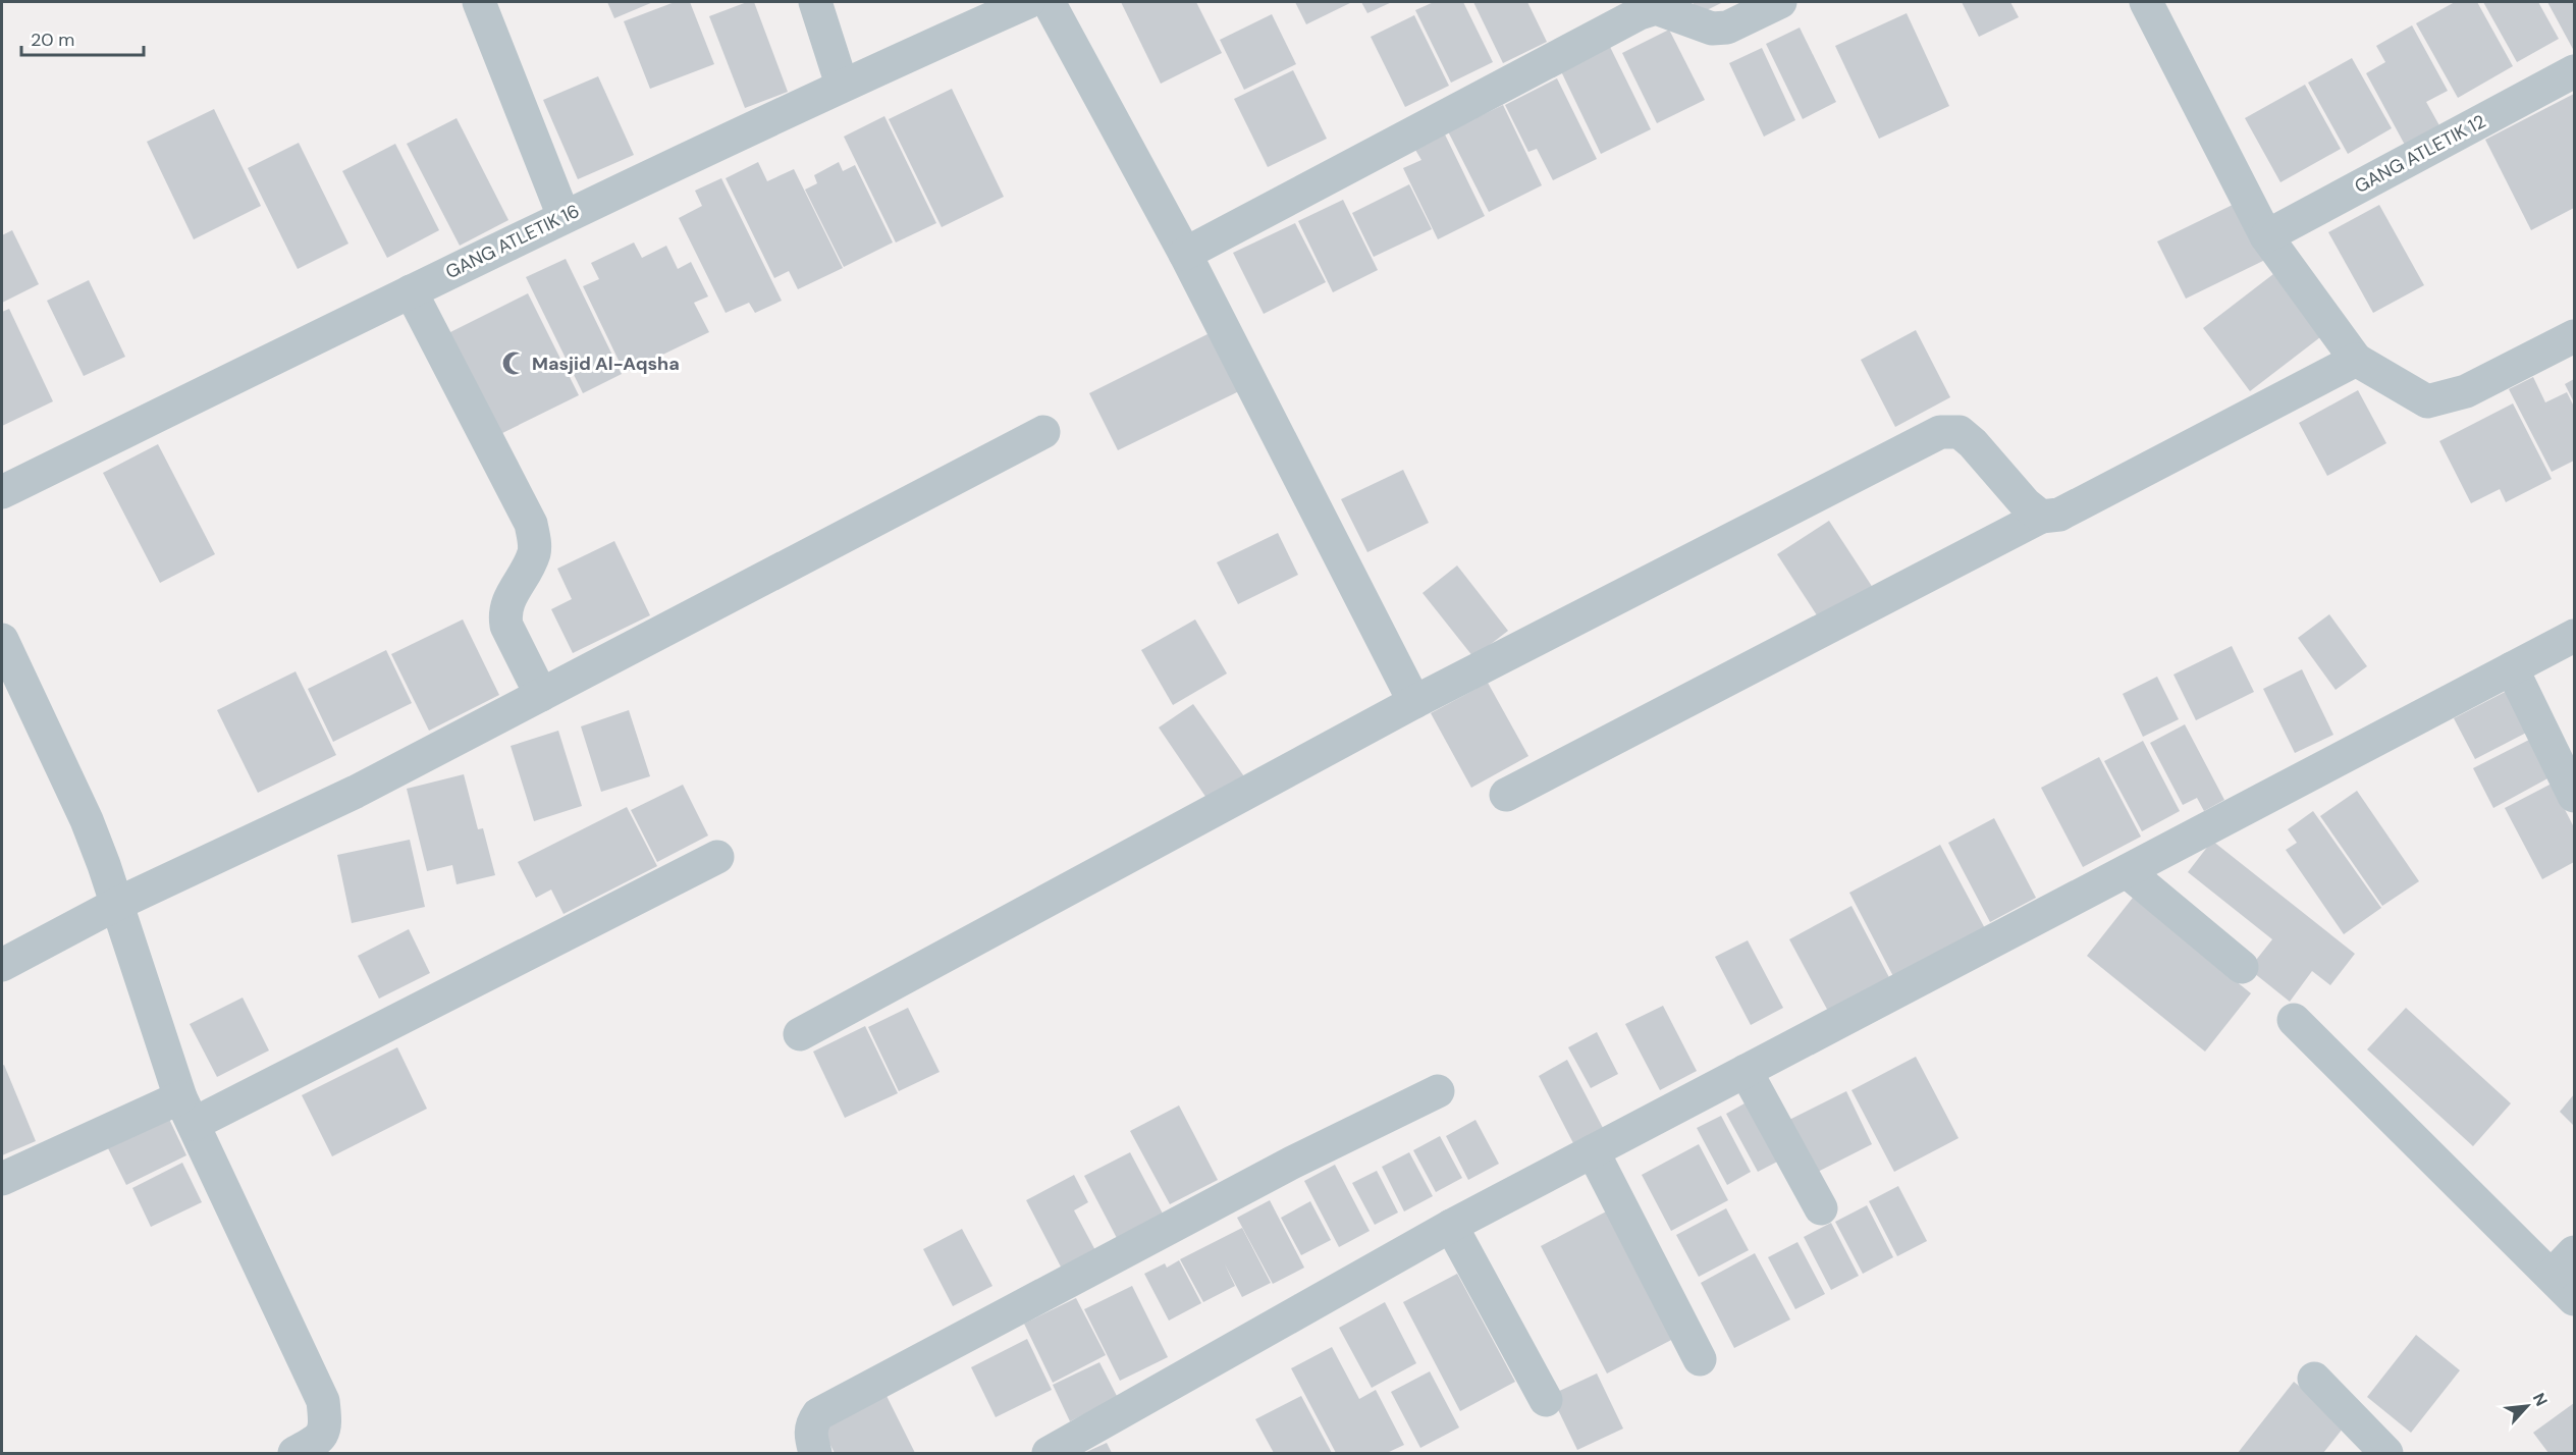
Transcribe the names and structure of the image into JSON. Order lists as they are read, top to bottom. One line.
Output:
{"streets":{"street":["GANG ATLETIK 12","GANG ATLETIK 16"]},"places":{"mosque":["Masjid Al-Aqsha"]},"scale_bar":"20 m","north":"top right"}
